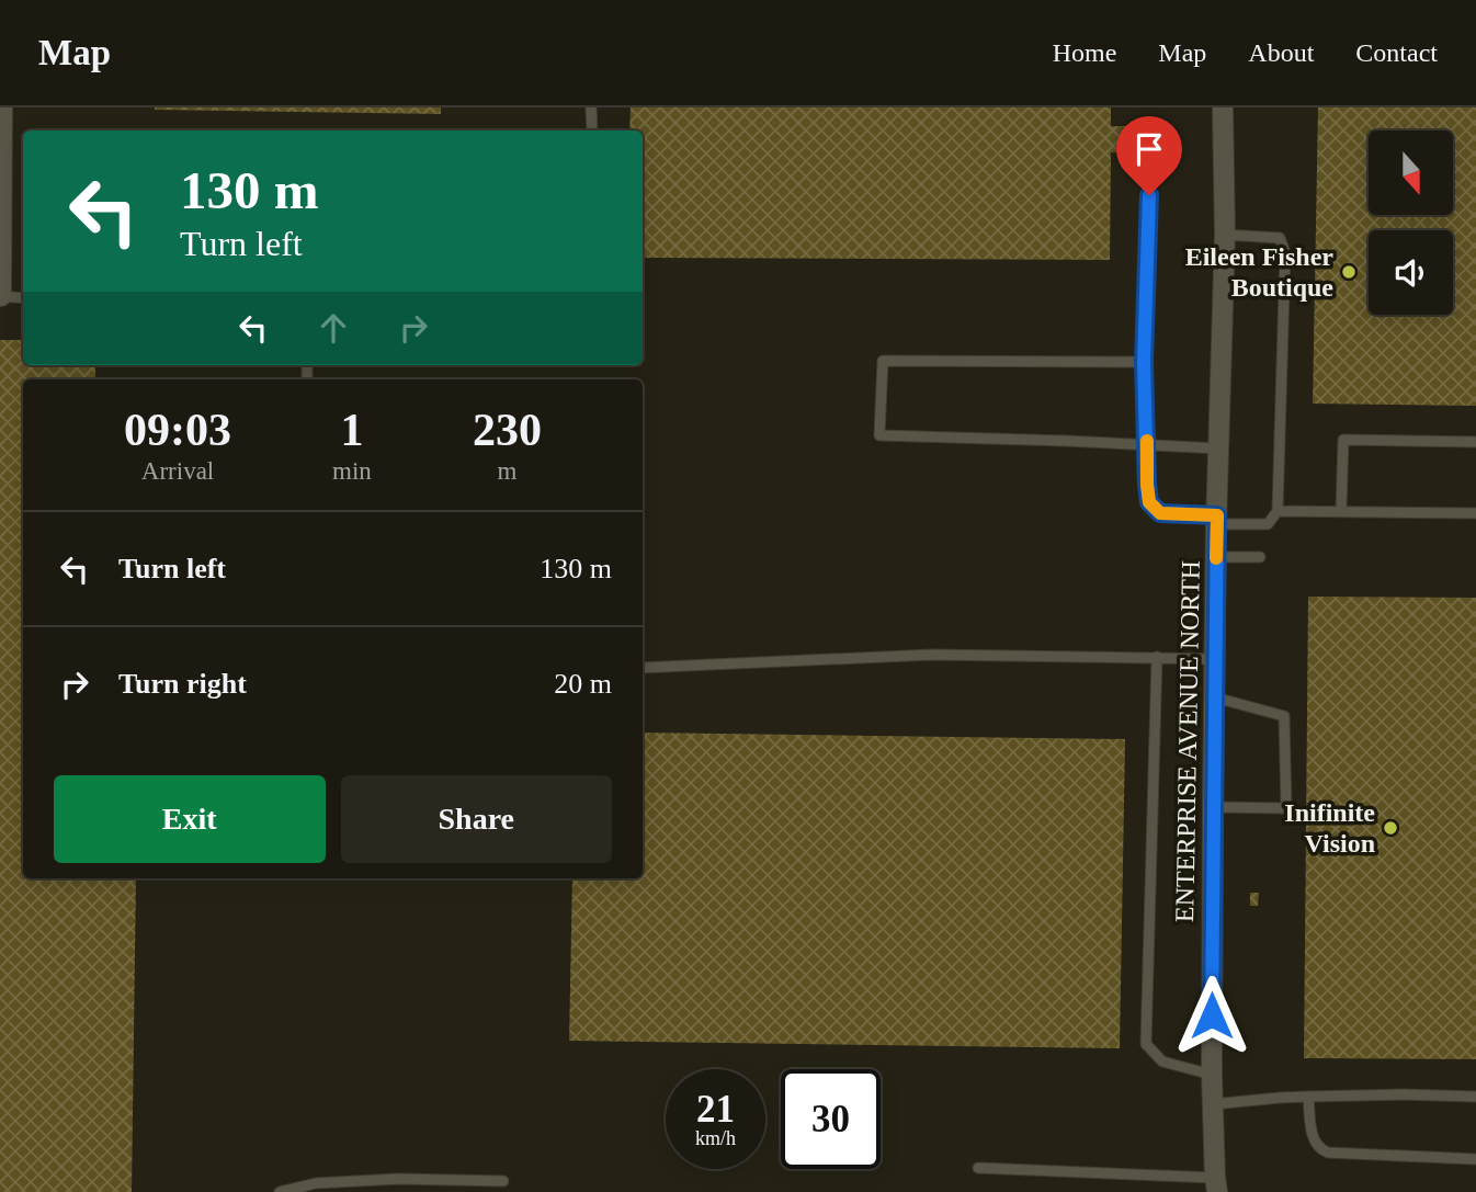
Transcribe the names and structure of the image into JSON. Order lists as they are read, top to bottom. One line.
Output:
{"streets":{"street":["ENTERPRISE AVENUE NORTH"]},"places":["Eileen Fisher Boutique","Inifinite Vision"],"north":"bottom","page":{"header":"Map","nav":["Home","Map","About","Contact"],"turn":["130 m","Turn left"],"eta":["09:03","Arrival","1","min","230","m"],"list":[{"name":"Turn left","value":"130 m"},{"name":"Turn right","value":"20 m"}],"buttons":["Exit","Share"],"speed":"21 km/h","limit":"30"}}
